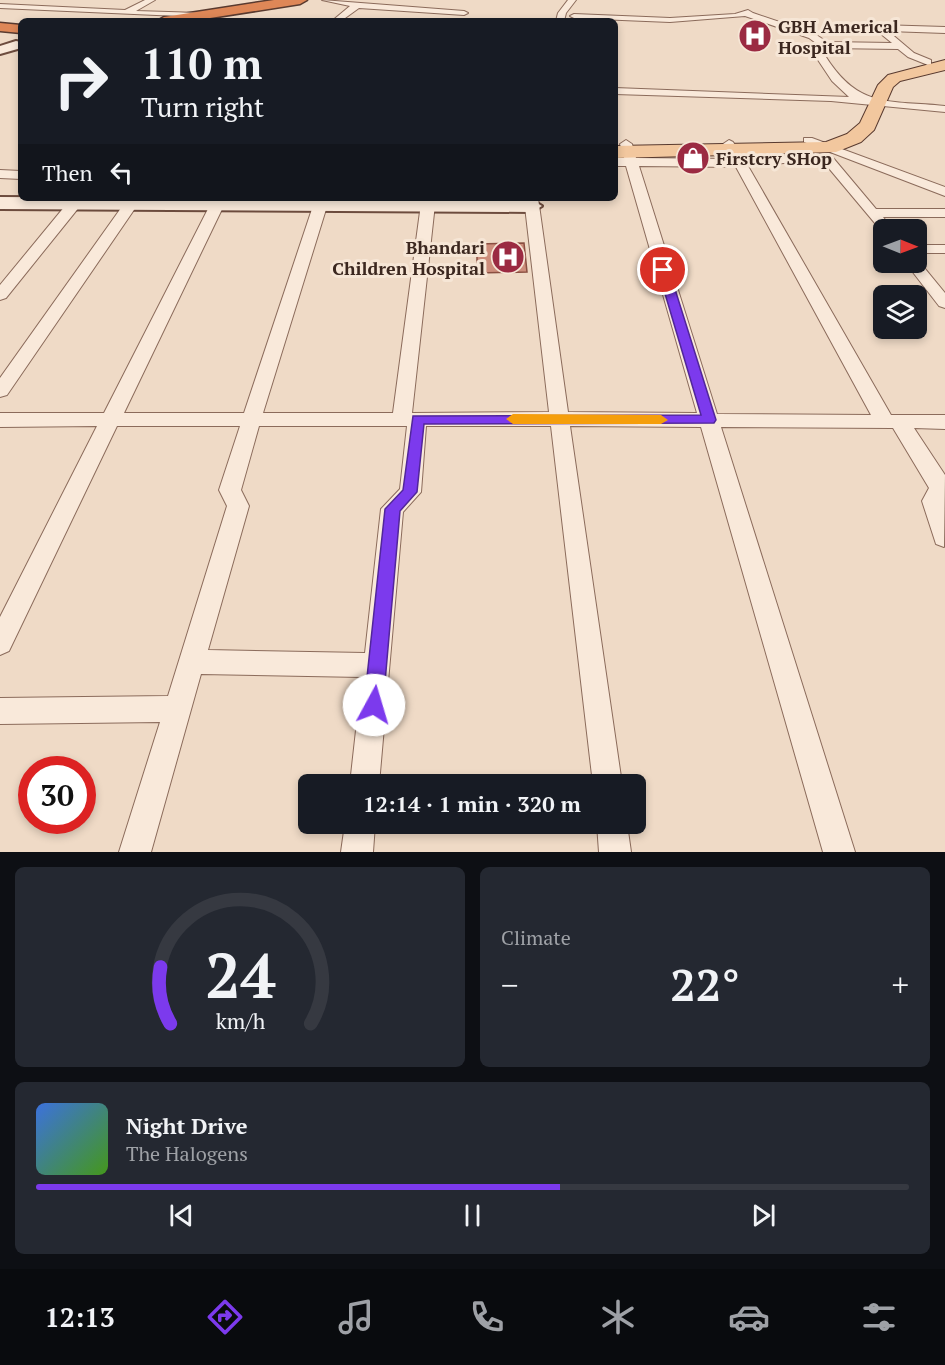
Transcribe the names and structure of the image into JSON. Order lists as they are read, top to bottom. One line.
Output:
{"places":{"hospital":["GBH Americal Hospital","Bhandari Children Hospital"],"shop":["Firstcry SHop"]},"north":"right","page":{"turn":["110 m","Turn right"],"then":"Then","limit":"30","trip":"12:14 · 1 min · 320 m","tile":"Climate","heat":["−","22°","+"],"song":["Night Drive","The Halogens"],"tabs":"12:13","gauge":["24","km/h"]}}
